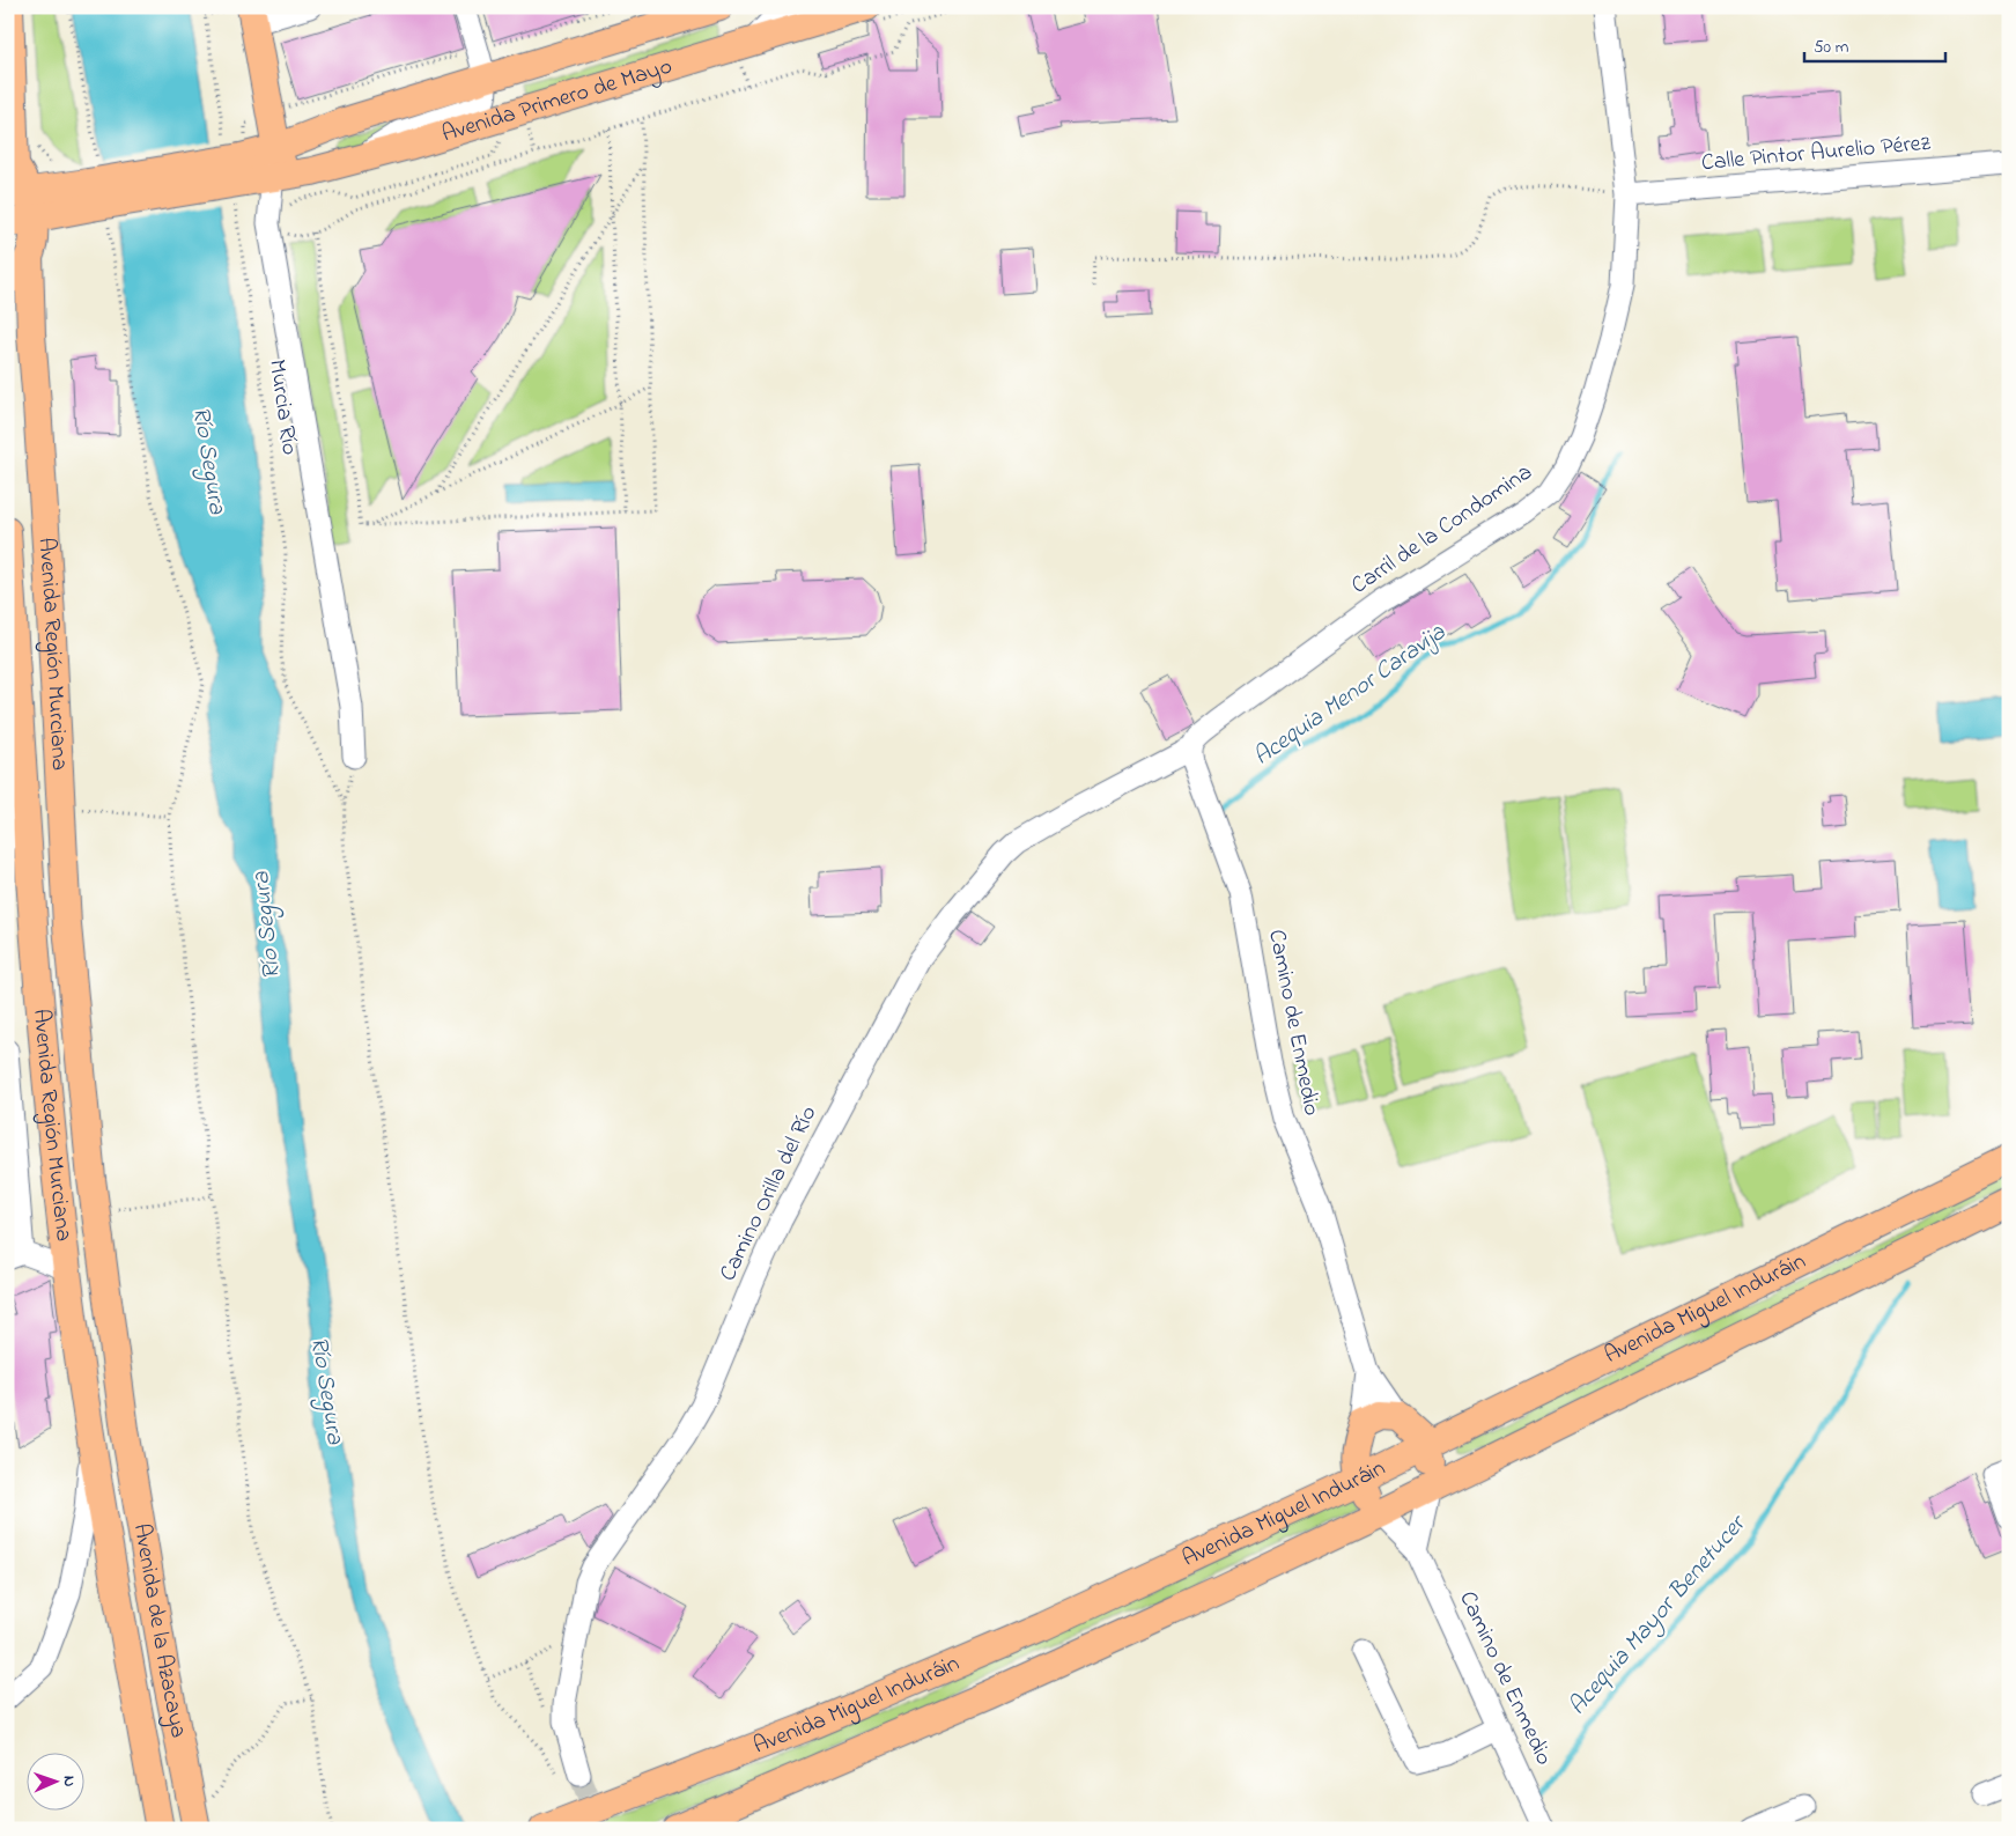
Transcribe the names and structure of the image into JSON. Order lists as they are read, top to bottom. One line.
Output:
{"streets":{"main road":["Avenida Primero de Mayo","Avenida Región Murciana","Avenida Miguel Induráin","Avenida de la Azacaya"],"street":["Calle Pintor Aurelio Pérez","Carril de la Condomina","Camino de Enmedio","Camino Orilla del Río"],"path":["Murcia Río"]},"crossings":[["Avenida Primero de Mayo","Murcia Río"],["Calle Pintor Aurelio Pérez","Carril de la Condomina"],["Carril de la Condomina","Camino de Enmedio"],["Carril de la Condomina","Camino Orilla del Río"],["Avenida Región Murciana","Avenida de la Azacaya"],["Camino de Enmedio","Camino Orilla del Río"],["Camino de Enmedio","Avenida Miguel Induráin"]],"water":["Río Segura","Acequia Menor Caravija","Acequia Mayor Benetucer"],"scale_bar":"50 m","north":"right"}
